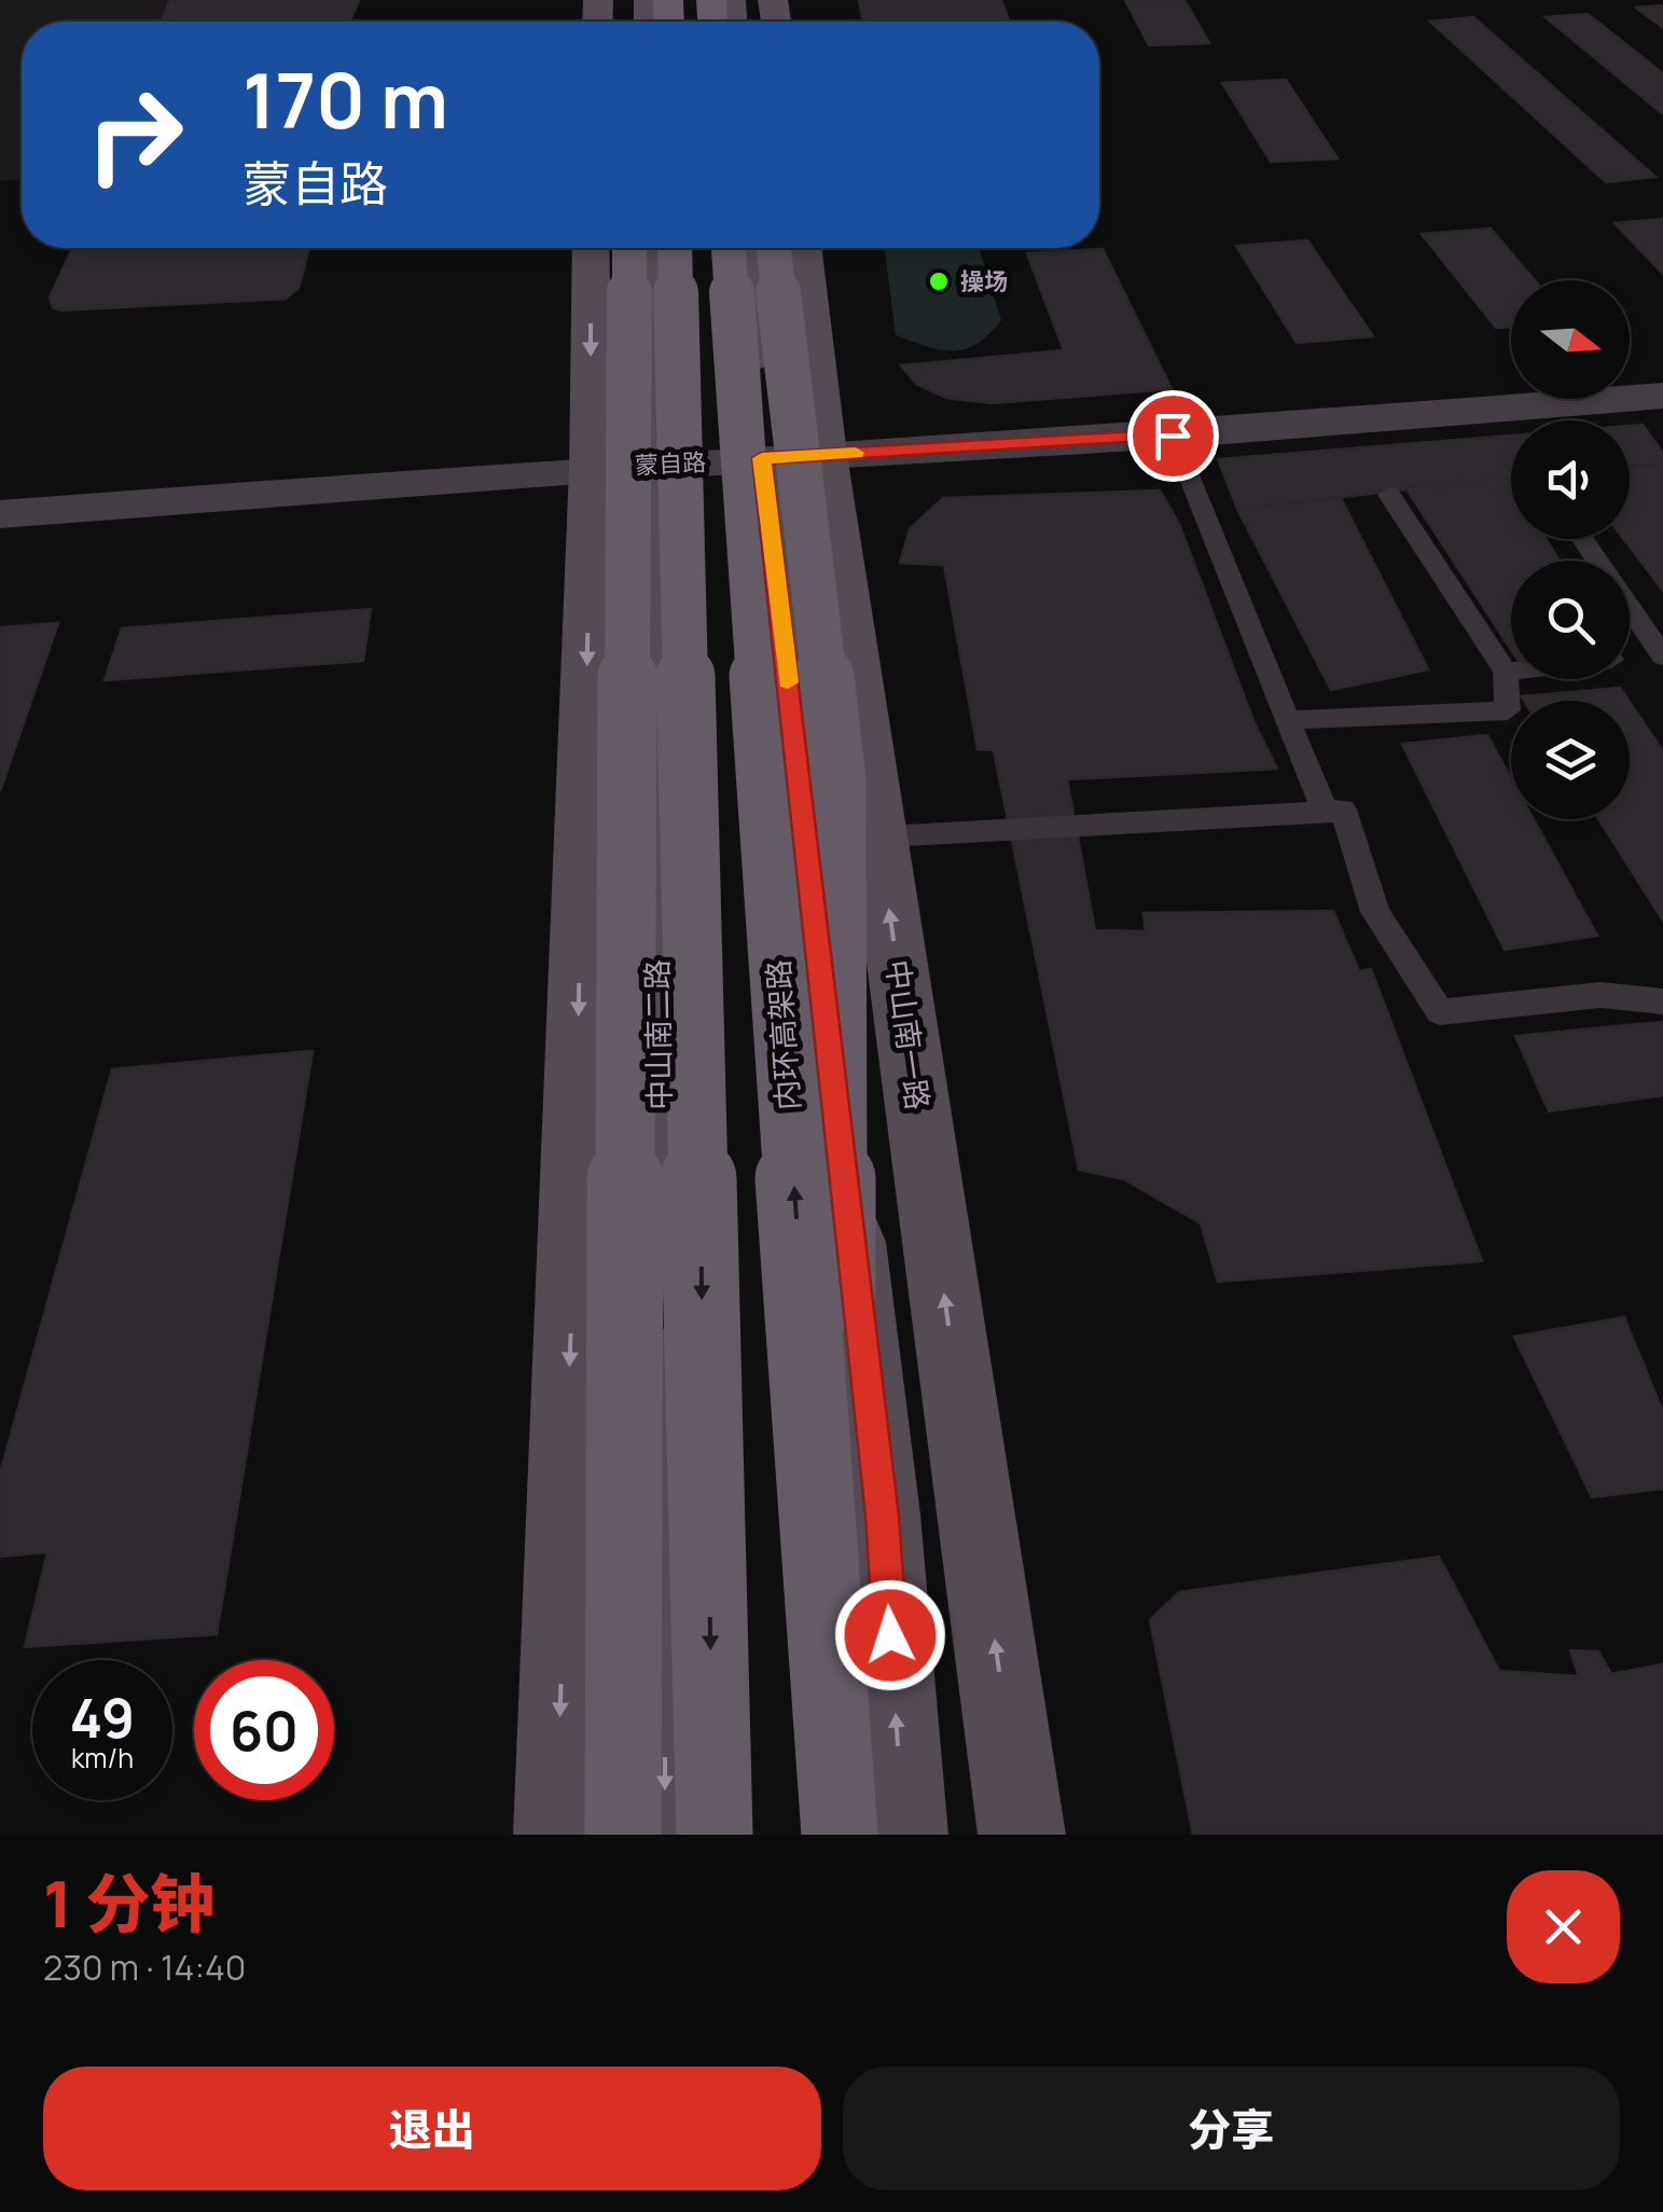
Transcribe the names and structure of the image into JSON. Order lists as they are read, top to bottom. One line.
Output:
{"streets":{"highway":["内环高架路"],"main road":["中山南二路","中山南一路"],"street":["蒙自路"]},"crossings":[["蒙自路","中山南二路"],["蒙自路","中山南一路"]],"places":["操场"],"north":"right","page":{"turn":["170 m","蒙自路"],"speed":"49 km/h","limit":"60","heading":["1 分钟","230 m · 14:40"],"buttons":["退出","分享"]}}
